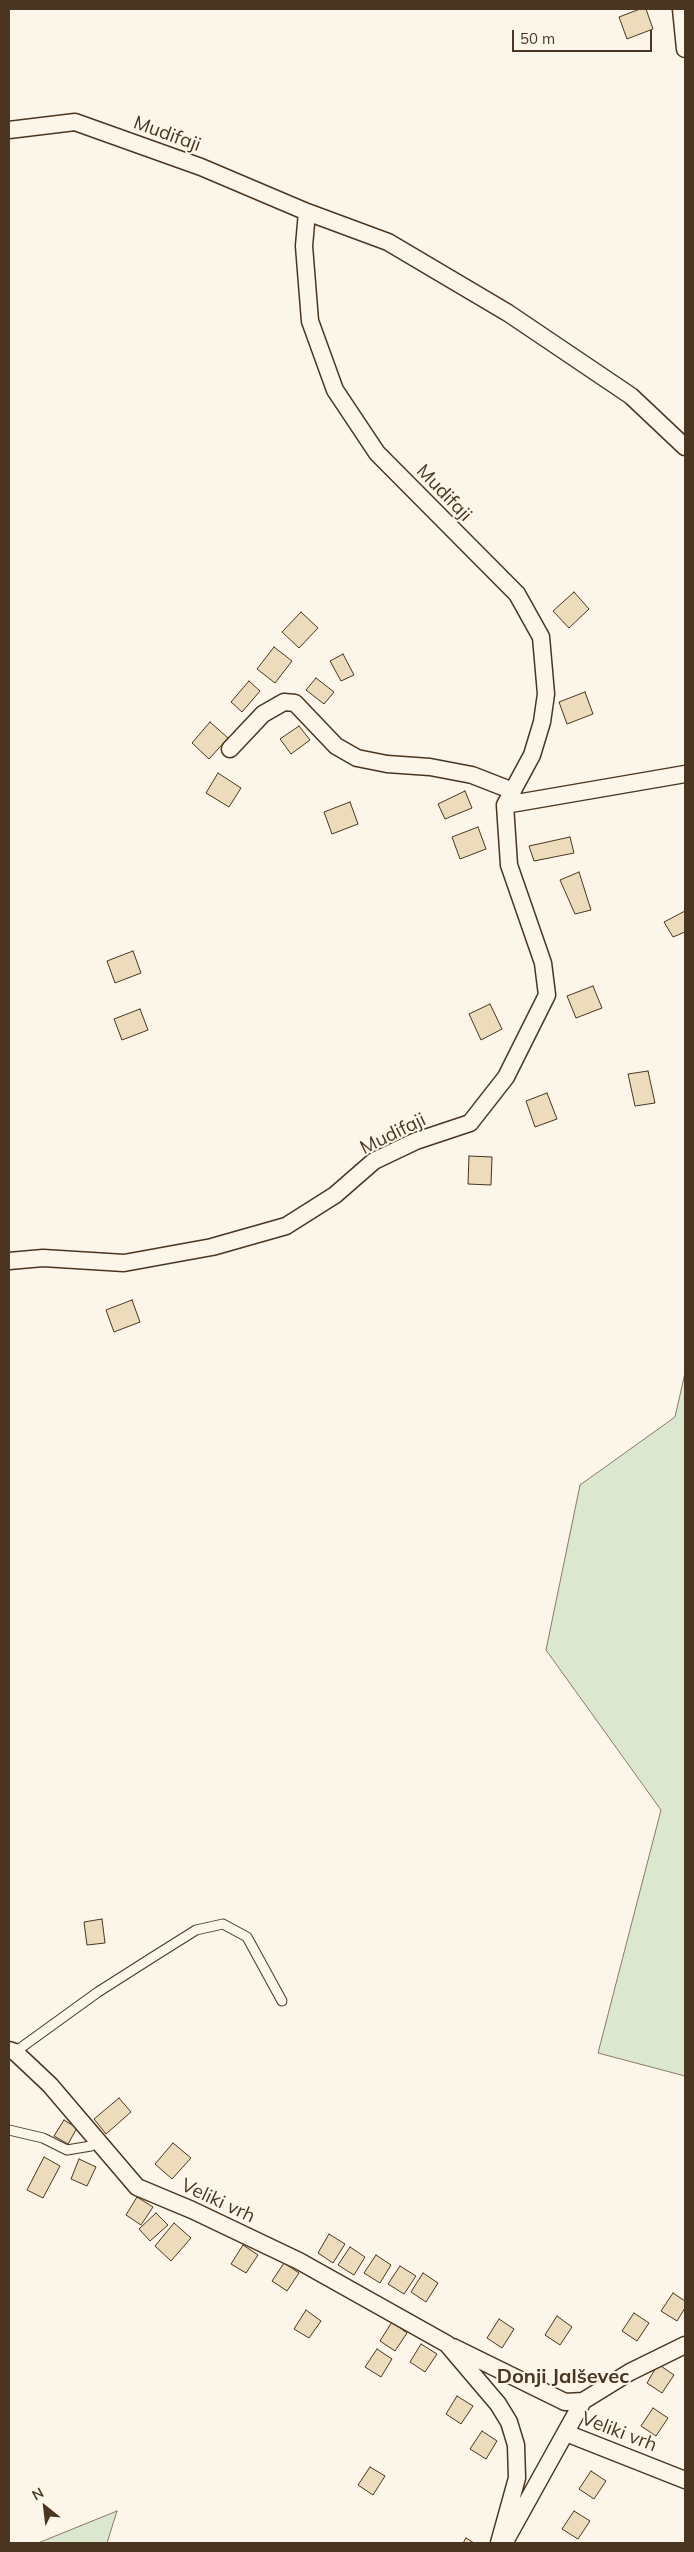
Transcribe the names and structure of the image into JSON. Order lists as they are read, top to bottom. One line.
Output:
{"streets":{"street":["Mudifaji","Veliki vrh"]},"districts":["Donji Jalševec"],"scale_bar":"50 m","north":"top left"}
